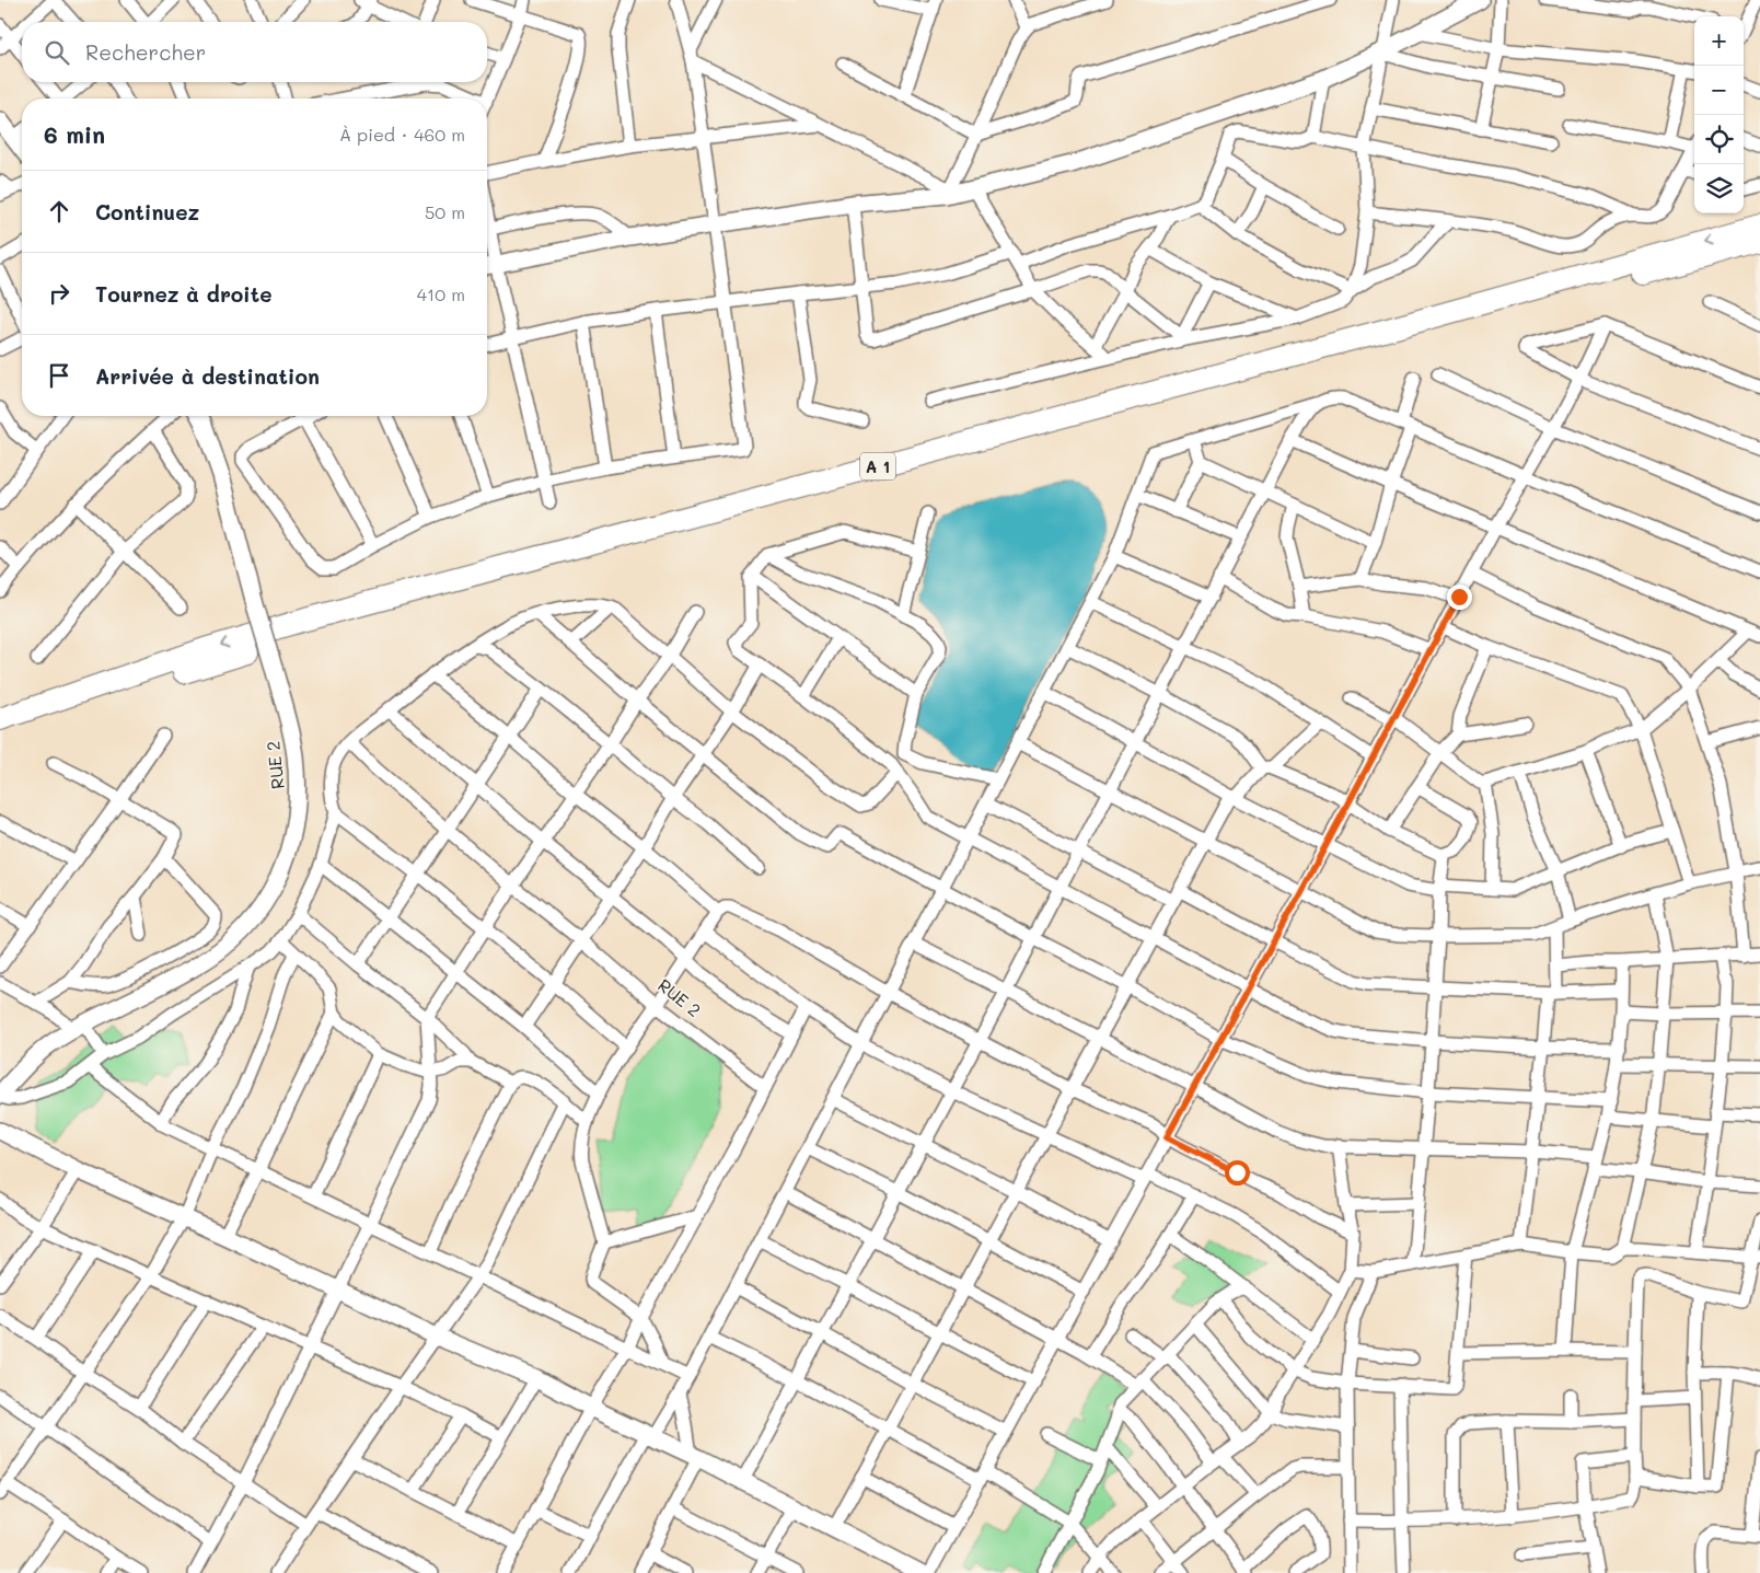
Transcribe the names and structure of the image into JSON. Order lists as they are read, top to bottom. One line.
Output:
{"streets":{"highway":["A 1"],"street":["RUE 2"]},"page":{"map_buttons":["+","−"],"search":"Rechercher","heading":["6 min","À pied · 460 m"],"list":[["Continuez","50 m"],["Tournez à droite","410 m"],"Arrivée à destination"]}}
